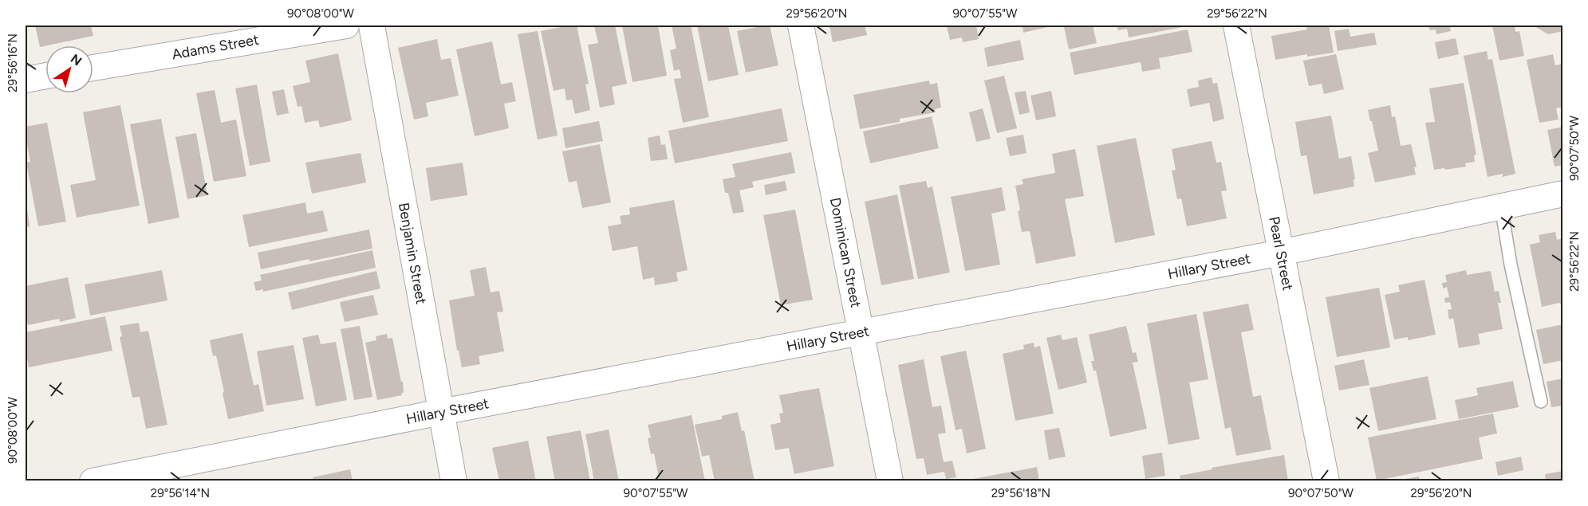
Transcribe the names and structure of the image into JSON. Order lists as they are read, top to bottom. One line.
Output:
{"streets":{"street":["Adams Street","Dominican Street","Benjamin Street","Pearl Street","Hillary Street"]},"crossings":[["Dominican Street","Hillary Street"],["Benjamin Street","Hillary Street"],["Pearl Street","Hillary Street"]],"north":"top right","coordinates":["90°08'00\"W","29°56'20\"N","90°07'55\"W","29°56'22\"N","29°56'16\"N","90°07'50\"W","29°56'14\"N","29°56'18\"N"]}
